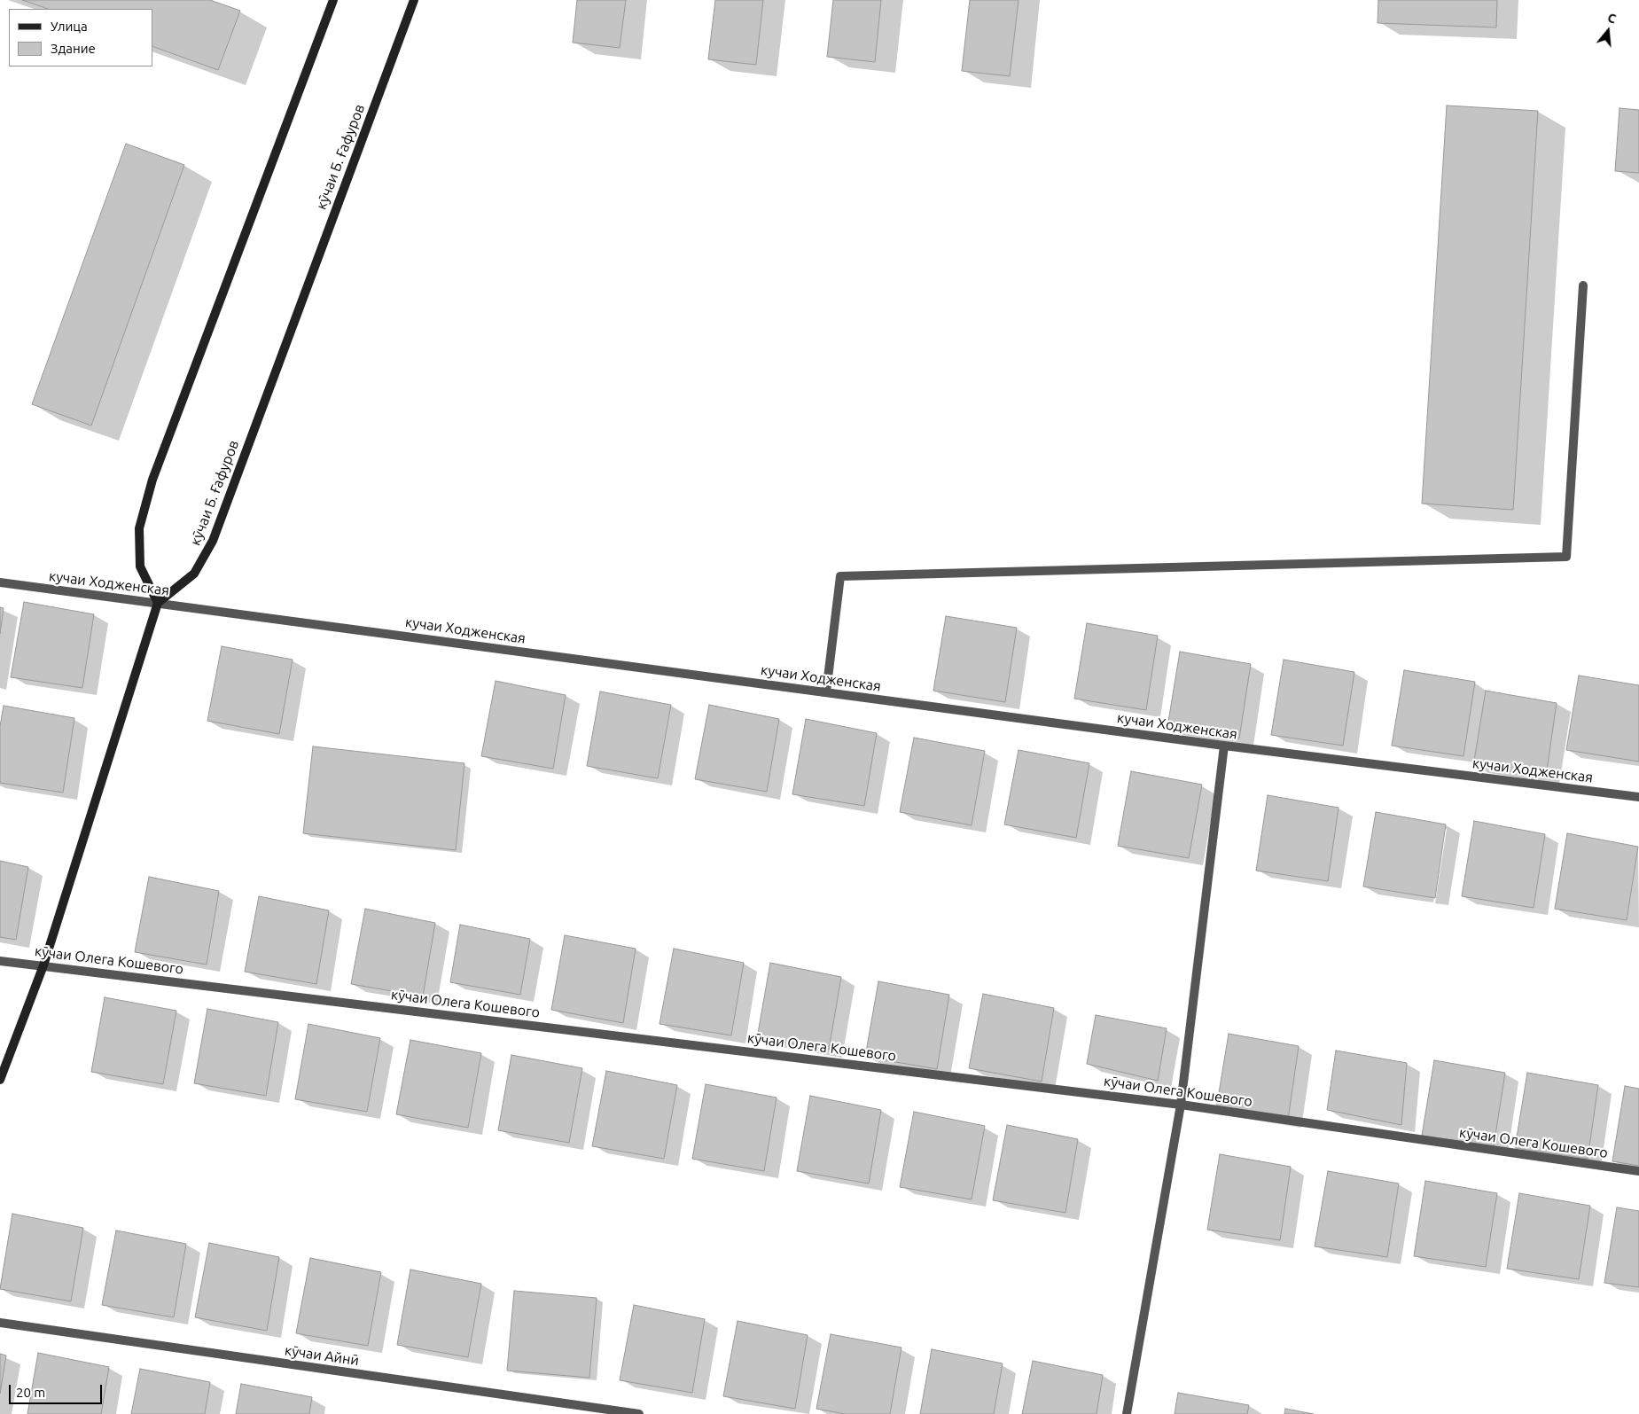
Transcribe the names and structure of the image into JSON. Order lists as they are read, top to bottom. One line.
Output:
{"streets":{"main road":["кӯчаи Б. Ғафуров"],"street":["кучаи Ходженская","кӯчаи Олега Кошевого","кӯчаи Айнӣ"]},"crossings":[["кӯчаи Б. Ғафуров","кучаи Ходженская"]],"legend":["Улица","Здание"],"scale_bar":"20 m","north":"top"}
